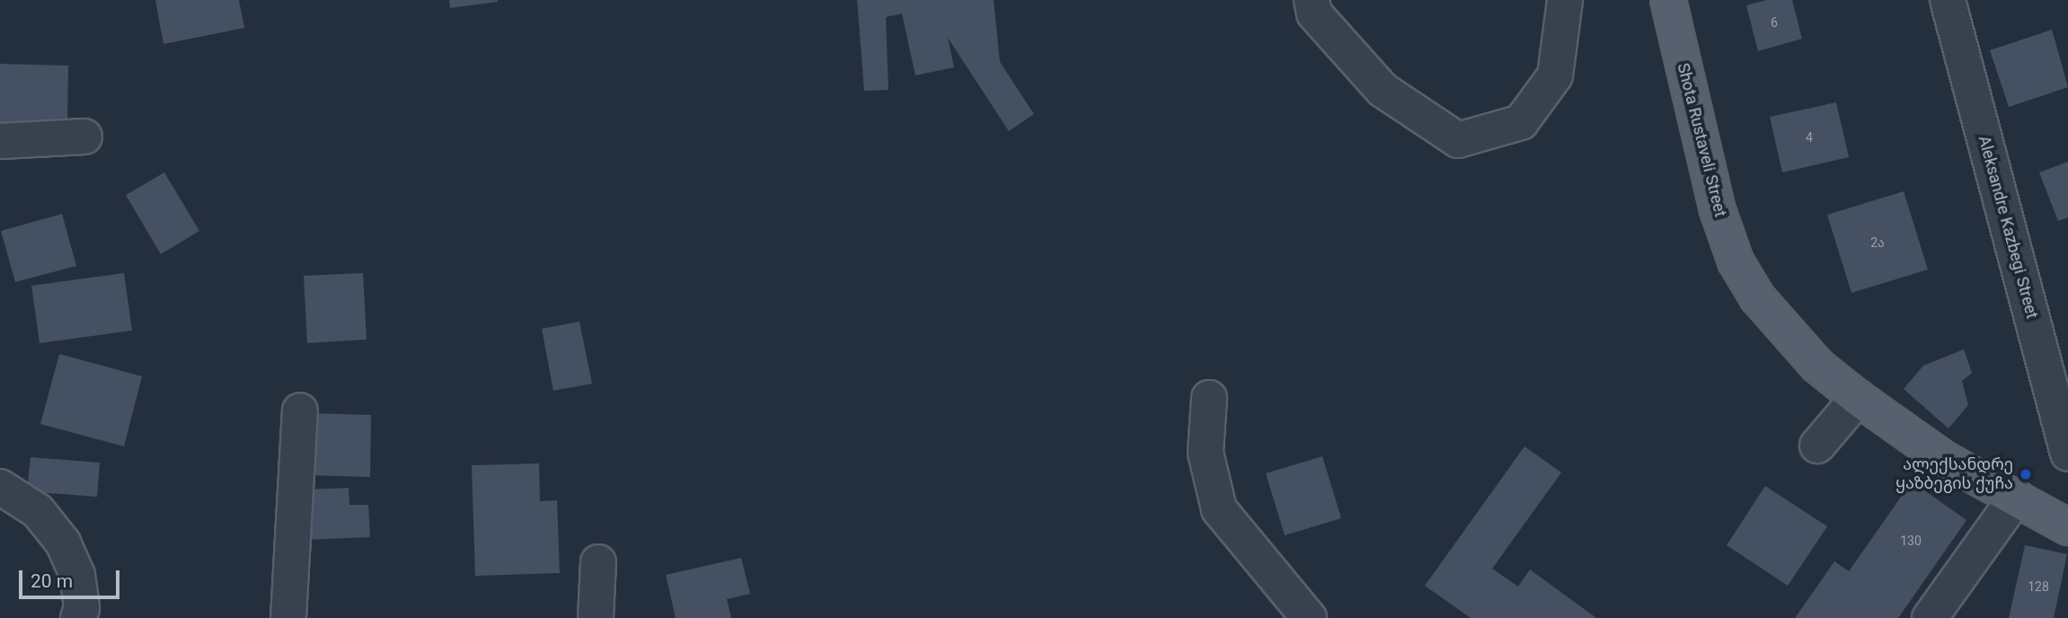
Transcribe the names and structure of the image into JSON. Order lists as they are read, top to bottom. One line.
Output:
{"streets":{"main road":["Shota Rustaveli Street"],"street":["Aleksandre Kazbegi Street"]},"places":["ალექსანდრე ყაზბეგის ქუჩა"],"house_numbers":["6","4","2ა","130","128"],"scale_bar":"20 m"}
